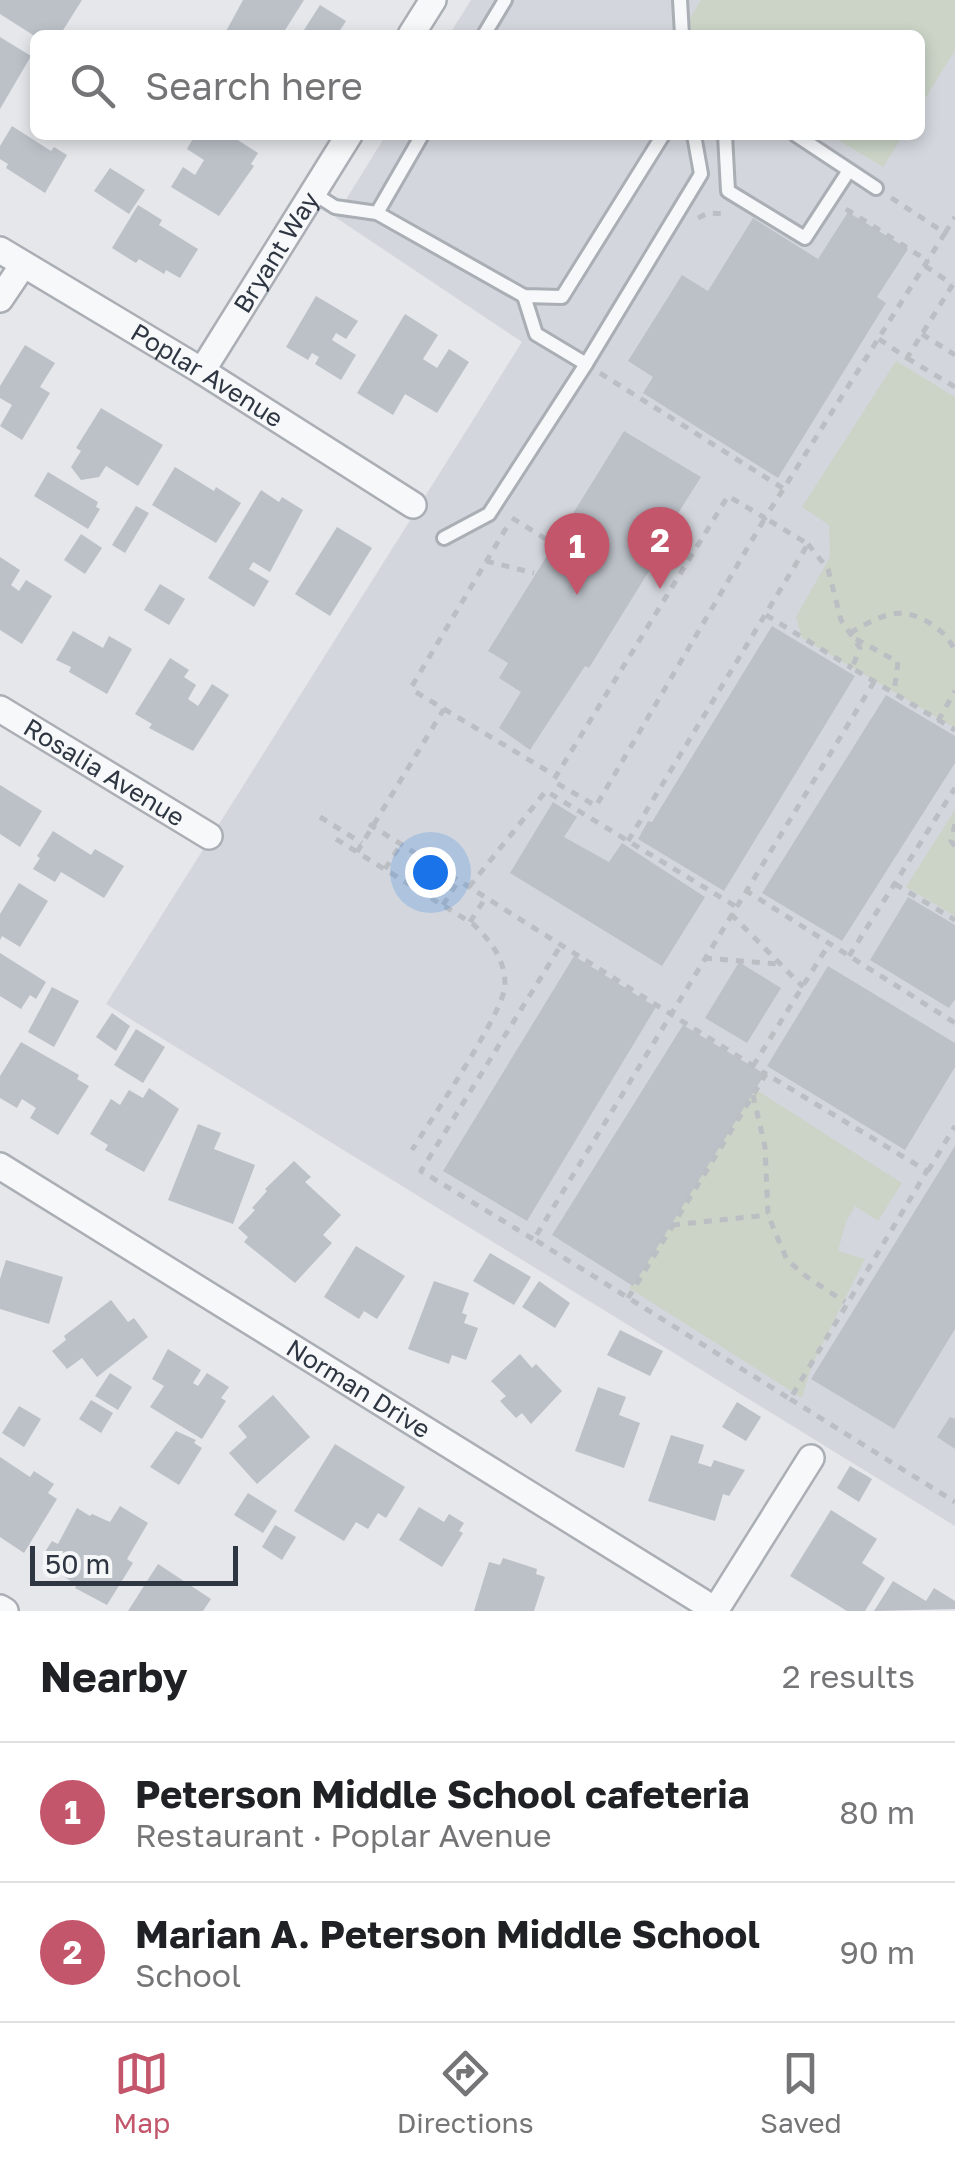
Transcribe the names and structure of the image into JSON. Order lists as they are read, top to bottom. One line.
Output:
{"streets":{"street":["Bryant Way","Poplar Avenue","Rosalia Avenue","Norman Drive"]},"crossings":[["Bryant Way","Poplar Avenue"]],"scale_bar":"50 m","page":{"search":"Search here","pins":["2","1"],"scale":"50 m","heading":["Nearby","2 results"],"list":[{"mark":"1","name":"Peterson Middle School cafeteria","note":"Restaurant · Poplar Avenue","value":"80 m"},{"mark":"2","name":"Marian A. Peterson Middle School","note":"School","value":"90 m"}],"nav":["Map","Directions","Saved"]}}
